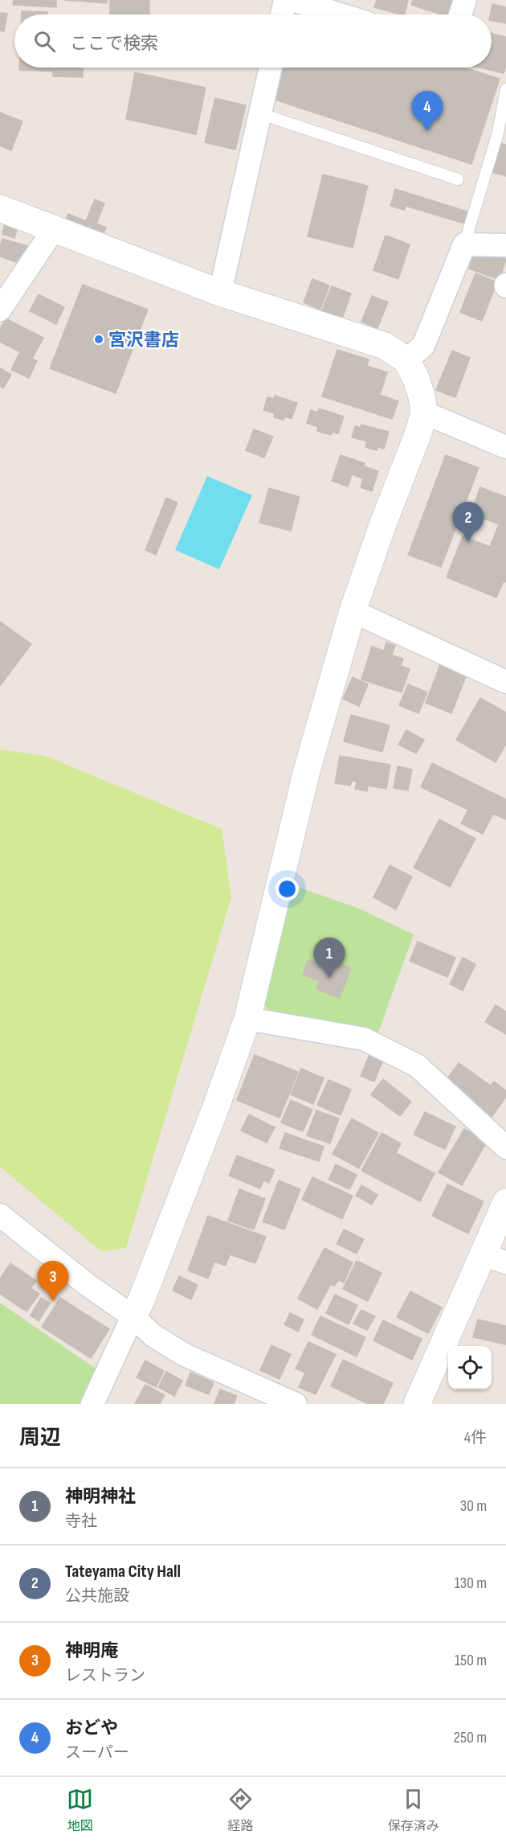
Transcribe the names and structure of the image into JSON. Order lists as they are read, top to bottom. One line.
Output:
{"places":["宮沢書店"],"page":{"search":"ここで検索","pins":["4","2","1","3"],"heading":["周辺","4件"],"list":[{"mark":"1","name":"神明神社","note":"寺社","value":"30 m"},{"mark":"2","name":"Tateyama City Hall","note":"公共施設","value":"130 m"},{"mark":"3","name":"神明庵","note":"レストラン","value":"150 m"},{"mark":"4","name":"おどや","note":"スーパー","value":"250 m"}],"nav":["地図","経路","保存済み"]}}
